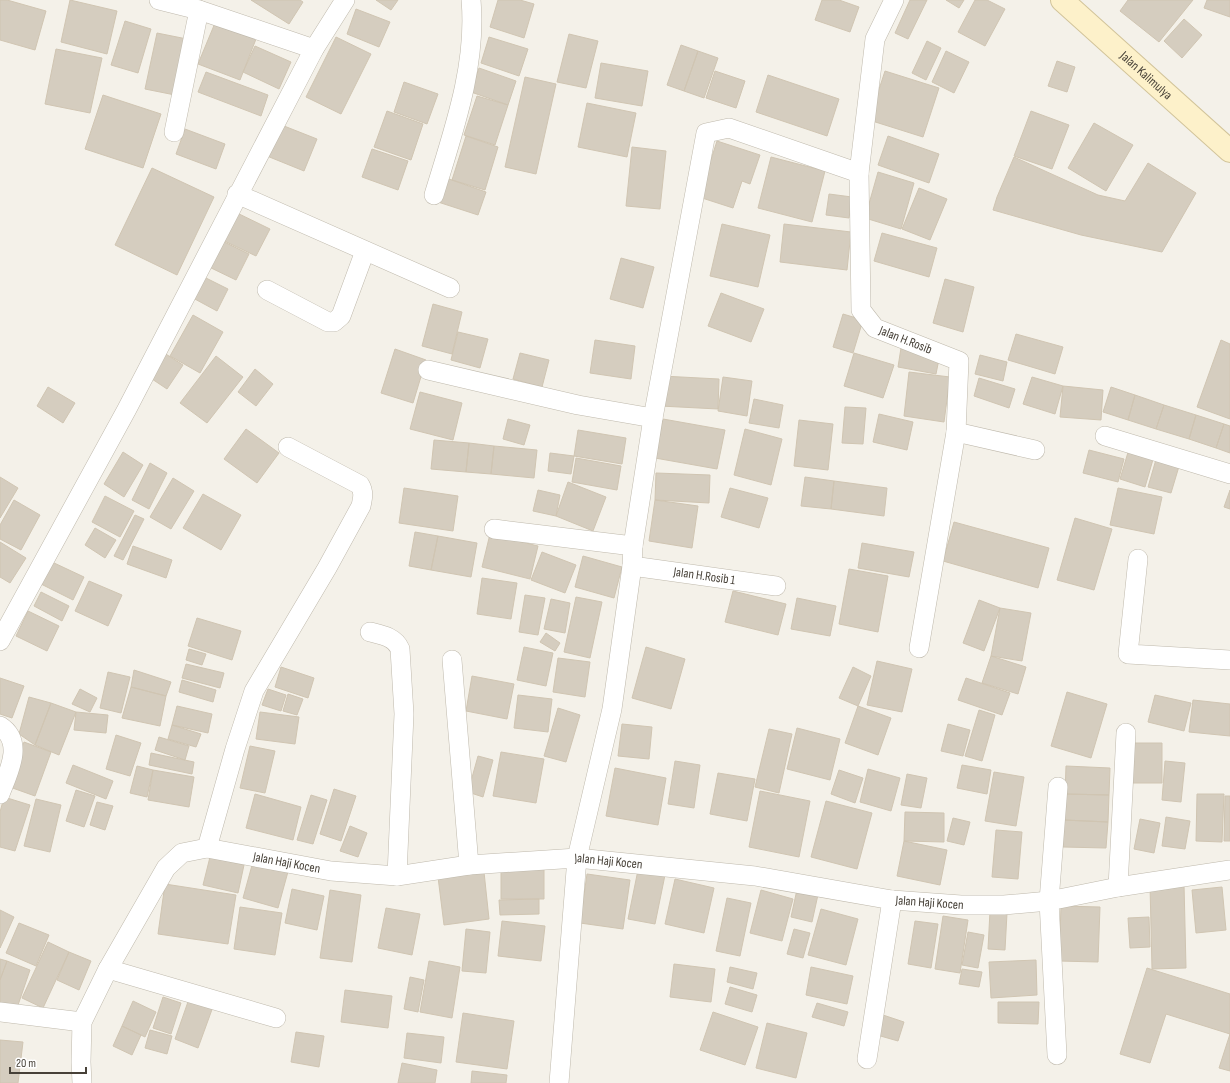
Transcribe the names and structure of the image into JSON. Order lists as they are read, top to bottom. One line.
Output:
{"streets":{"street":["Jalan Kalimulya","Jalan H.Rosib","Jalan H.Rosib 1","Jalan Haji Kocen"]},"scale_bar":"20 m"}
